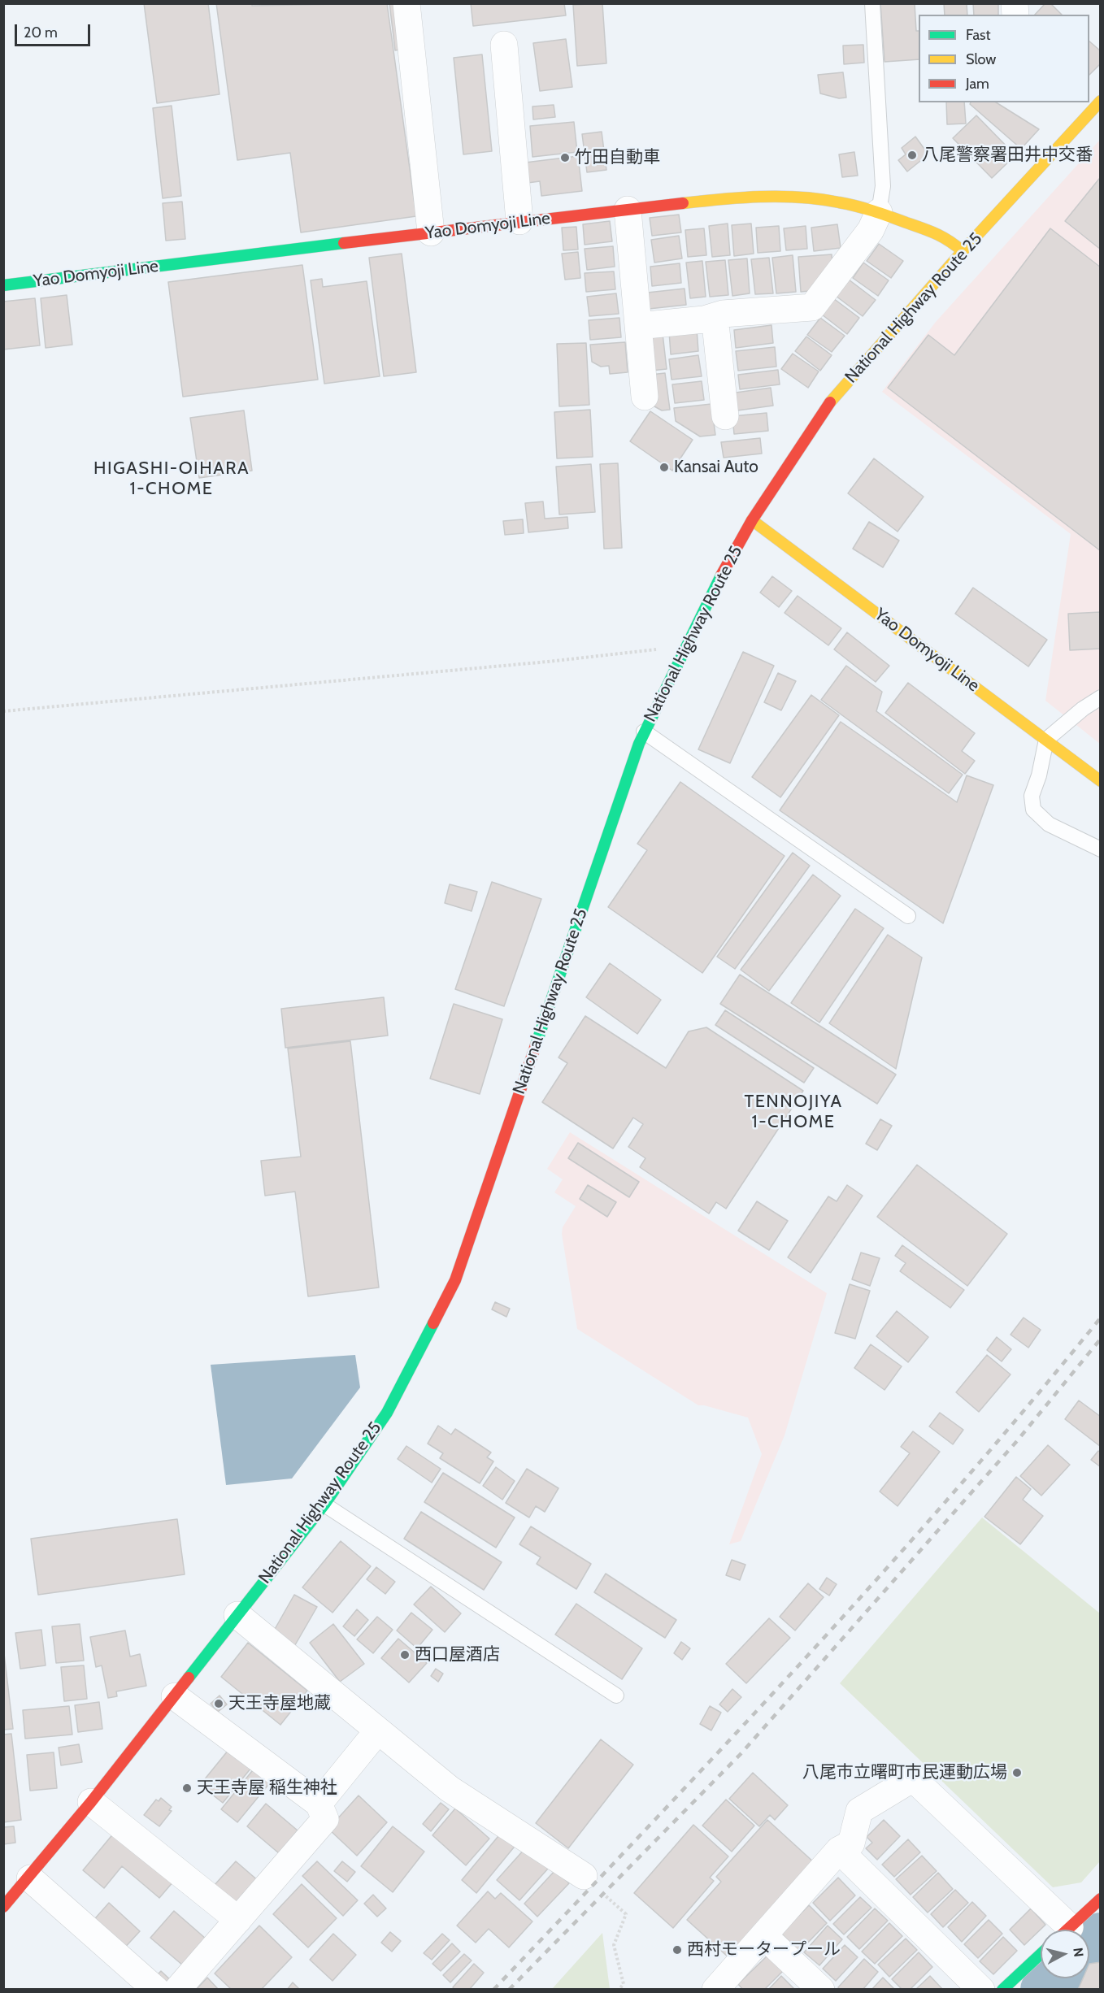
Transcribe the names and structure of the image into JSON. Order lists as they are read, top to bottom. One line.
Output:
{"streets":{"main road":["Yao Domyoji Line","National Highway Route 25"]},"crossings":[["Yao Domyoji Line","National Highway Route 25"]],"districts":["HIGASHI-OIHARA 1-CHOME","TENNOJIYA 1-CHOME"],"places":["八尾警察署田井中交番","竹田自動車","Kansai Auto","西口屋酒店","天王寺屋地蔵","八尾市立曙町市民運動広場","天王寺屋 稲生神社","西村モータープール"],"legend":["Fast","Slow","Jam"],"scale_bar":"20 m","north":"right"}
